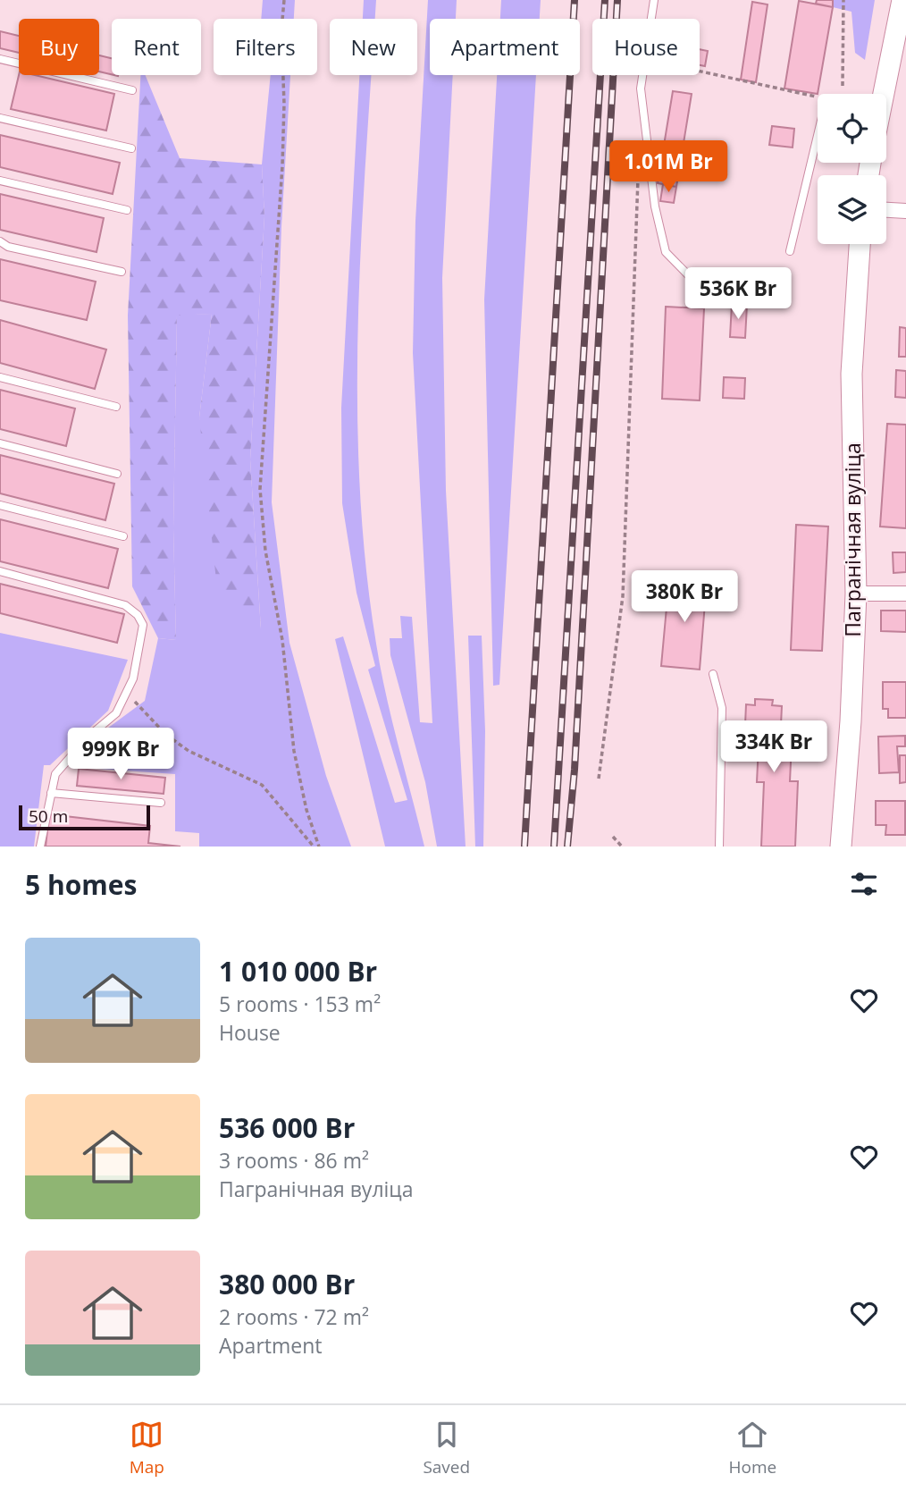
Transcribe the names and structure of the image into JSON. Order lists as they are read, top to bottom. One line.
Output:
{"streets":{"main road":["Пагранічная вуліца"]},"scale_bar":"50 m","page":{"chip":["Buy","Rent","Filters","New","Apartment","House"],"price":["1.01M Br","536K Br","380K Br","334K Br","999K Br"],"scale":"50 m","heading":"5 homes","list":[{"name":"1 010 000 Br","note":"5 rooms · 153 m² · House"},{"name":"536 000 Br","note":"3 rooms · 86 m² · Пагранічная вуліца"},{"name":"380 000 Br","note":"2 rooms · 72 m² · Apartment"}],"tabs":["Map","Saved","Home"]}}
